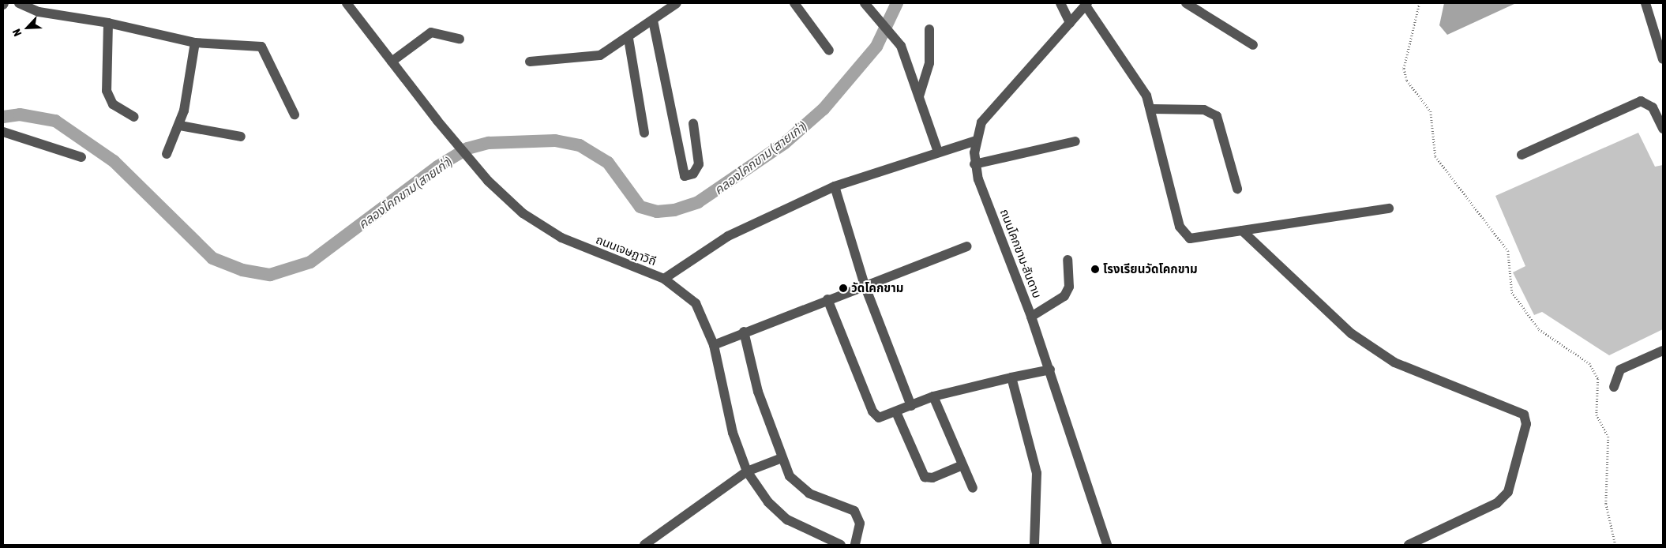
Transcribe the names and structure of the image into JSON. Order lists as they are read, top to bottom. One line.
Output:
{"streets":{"street":["ถนนเจษฎาวิถี","ถนนโคกขาม-สันดาบ"]},"water":["คลองโคกขาม (สายเก่า)"],"places":["โรงเรียนวัดโคกขาม","วัดโคกขาม"],"north":"bottom left"}
